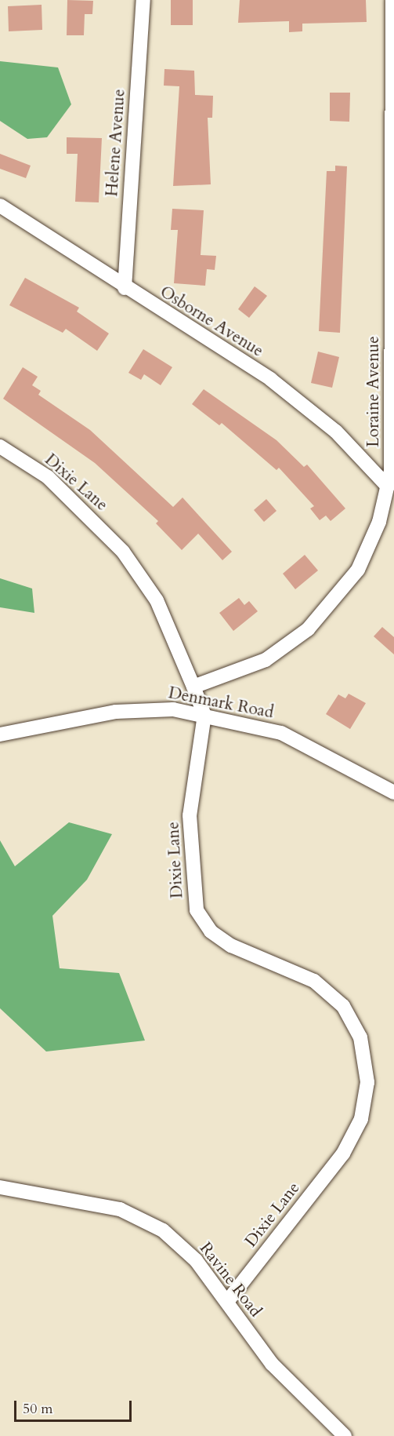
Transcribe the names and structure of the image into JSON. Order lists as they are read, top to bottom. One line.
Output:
{"streets":{"street":["Helene Avenue","Osborne Avenue","Loraine Avenue","Dixie Lane","Denmark Road","Ravine Road"]},"crossings":[["Helene Avenue","Osborne Avenue"],["Osborne Avenue","Loraine Avenue"],["Loraine Avenue","Dixie Lane"],["Dixie Lane","Denmark Road"],["Dixie Lane","Ravine Road"]],"scale_bar":"50 m"}
